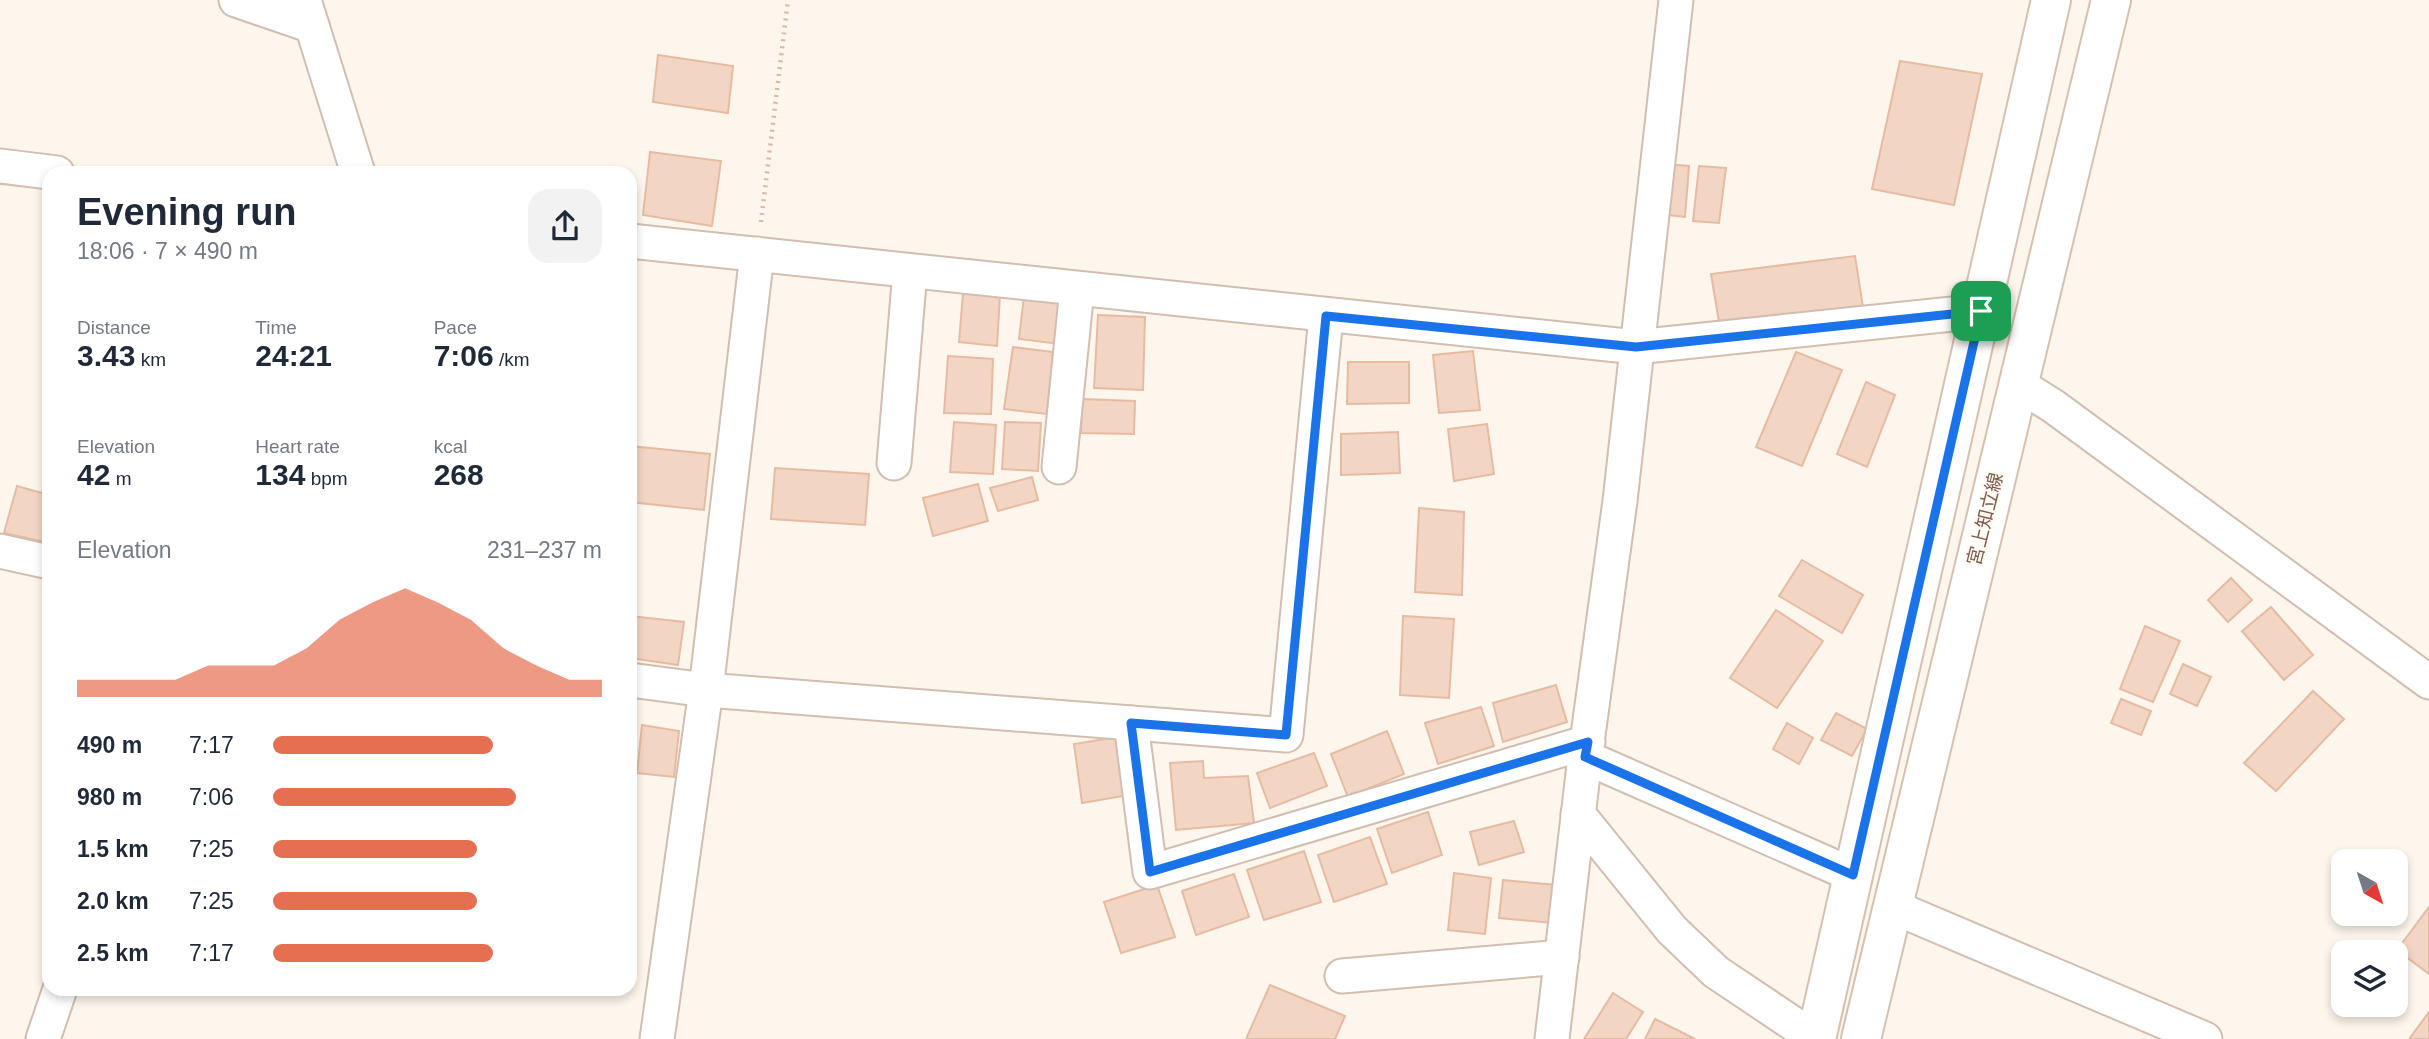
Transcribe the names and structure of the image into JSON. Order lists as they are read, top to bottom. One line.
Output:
{"streets":{"main road":["宮上知立線"]},"north":"bottom right","page":{"heading":["Evening run","18:06 · 7 × 490 m"],"stats":[["Distance","3.43 km"],["Time","24:21"],["Pace","7:06 /km"],["Elevation","42 m"],["Heart rate","134 bpm"],["kcal","268"]],"chart":["Elevation","231–237 m"],"list":[{"name":"490 m","note":"7:17"},{"name":"980 m","note":"7:06"},{"name":"1.5 km","note":"7:25"},{"name":"2.0 km","note":"7:25"},{"name":"2.5 km","note":"7:17"}]}}
